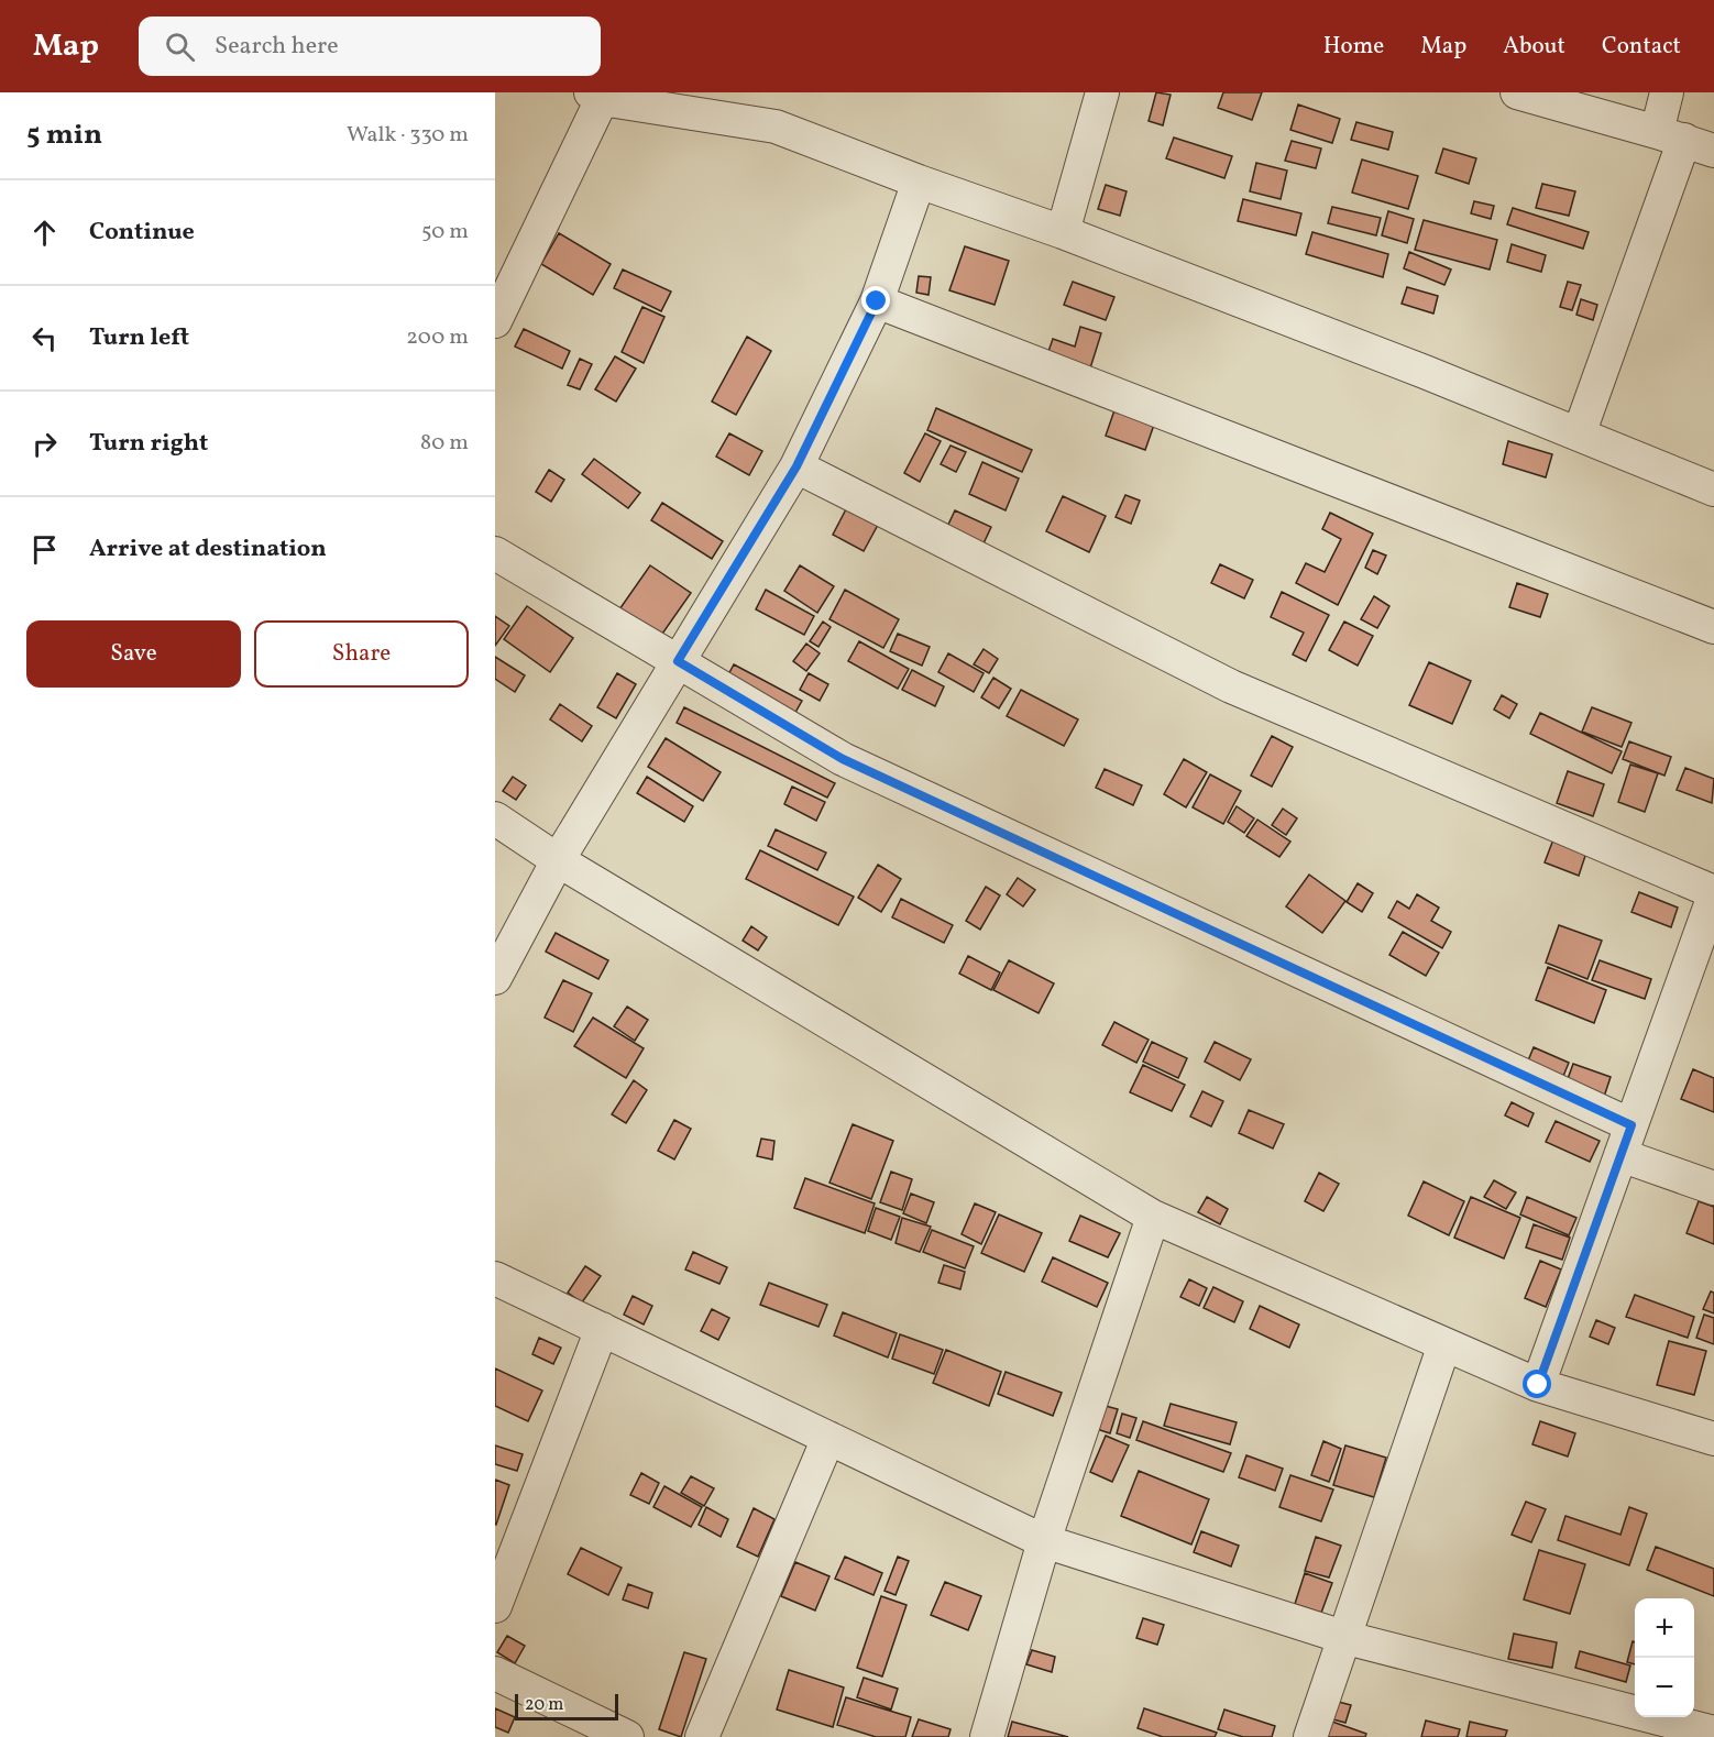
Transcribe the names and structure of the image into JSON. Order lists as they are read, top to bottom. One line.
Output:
{"scale_bar":"20 m","page":{"header":"Map","search":"Search here","nav":["Home","Map","About","Contact"],"heading":["5 min","Walk · 330 m"],"list":[["Continue","50 m"],["Turn left","200 m"],["Turn right","80 m"],"Arrive at destination"],"buttons":["Save","Share"],"map_buttons":["+","−"],"scale":"20 m"}}
